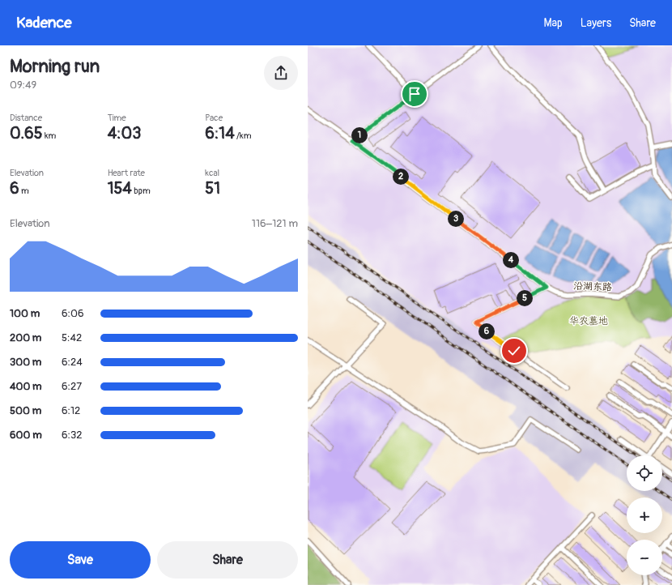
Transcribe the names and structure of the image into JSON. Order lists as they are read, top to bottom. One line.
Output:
{"streets":{"street":["沿湖东路"]},"parks":["华农墓地"],"page":{"header":"Kadence","nav":["Map","Layers","Share"],"heading":["Morning run","09:49"],"stats":[["Distance","0.65 km"],["Time","4:03"],["Pace","6:14 /km"],["Elevation","6 m"],["Heart rate","154 bpm"],["kcal","51"]],"pins":["1","2","3","4","5","6"],"chart":["Elevation","116–121 m"],"list":[{"name":"100 m","note":"6:06"},{"name":"200 m","note":"5:42"},{"name":"300 m","note":"6:24"},{"name":"400 m","note":"6:27"},{"name":"500 m","note":"6:12"},{"name":"600 m","note":"6:32"}],"map_buttons":["+","−"],"buttons":["Save","Share"]}}
